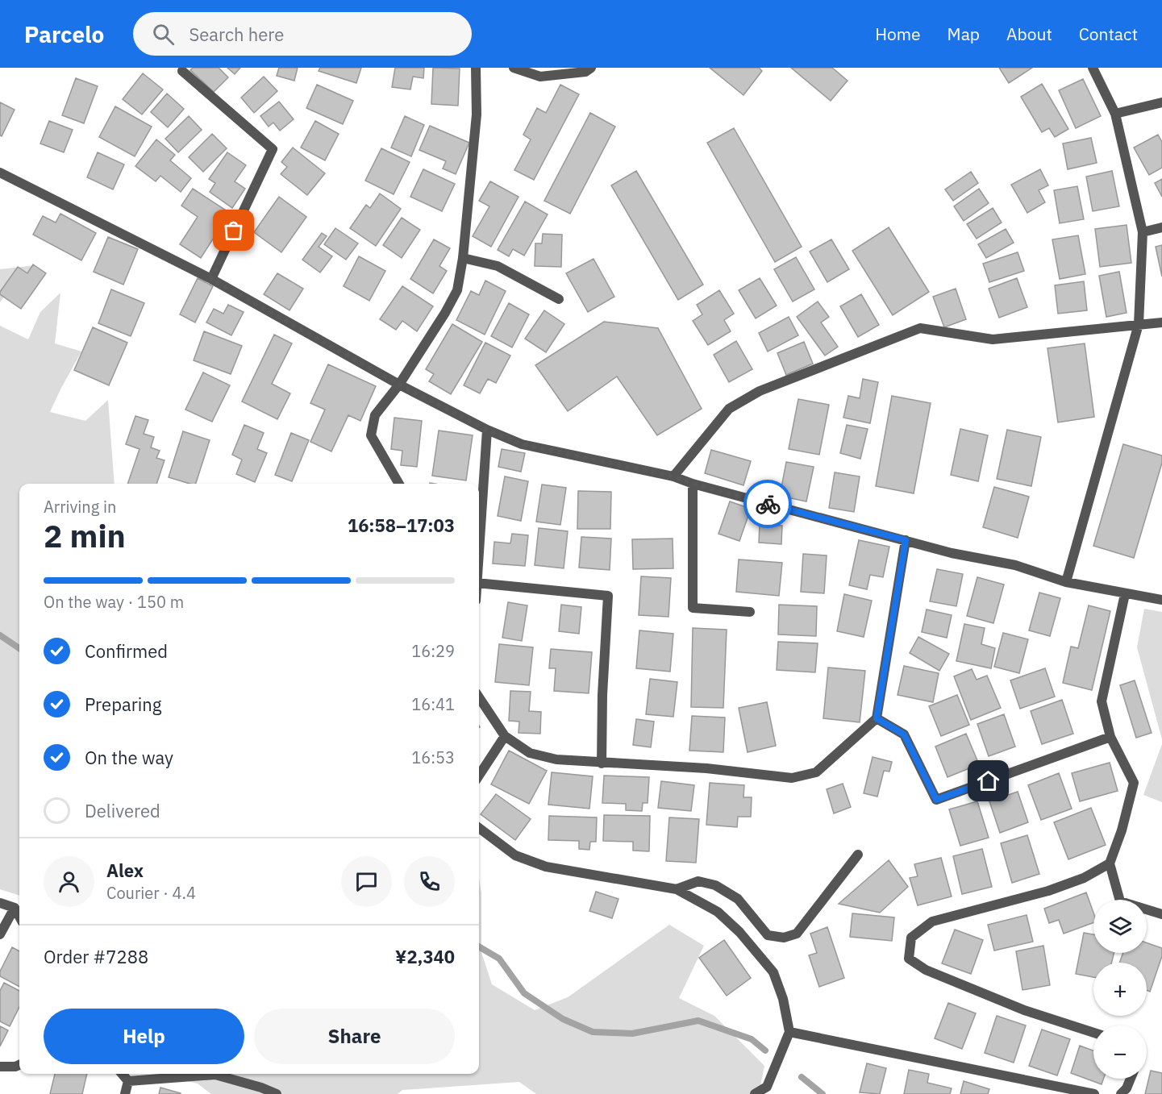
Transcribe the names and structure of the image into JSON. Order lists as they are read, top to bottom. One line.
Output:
{"page":{"header":"Parcelo","search":"Search here","nav":["Home","Map","About","Contact"],"heading":["2 min","Arriving in","16:58–17:03"],"panel":["Alex","Courier · 4.4","Order #7288","¥2,340"],"bar":"On the way · 150 m","list":[["Confirmed","16:29"],["Preparing","16:41"],["On the way","16:53"],"Delivered"],"map_buttons":["+","−"],"buttons":["Help","Share"]}}
